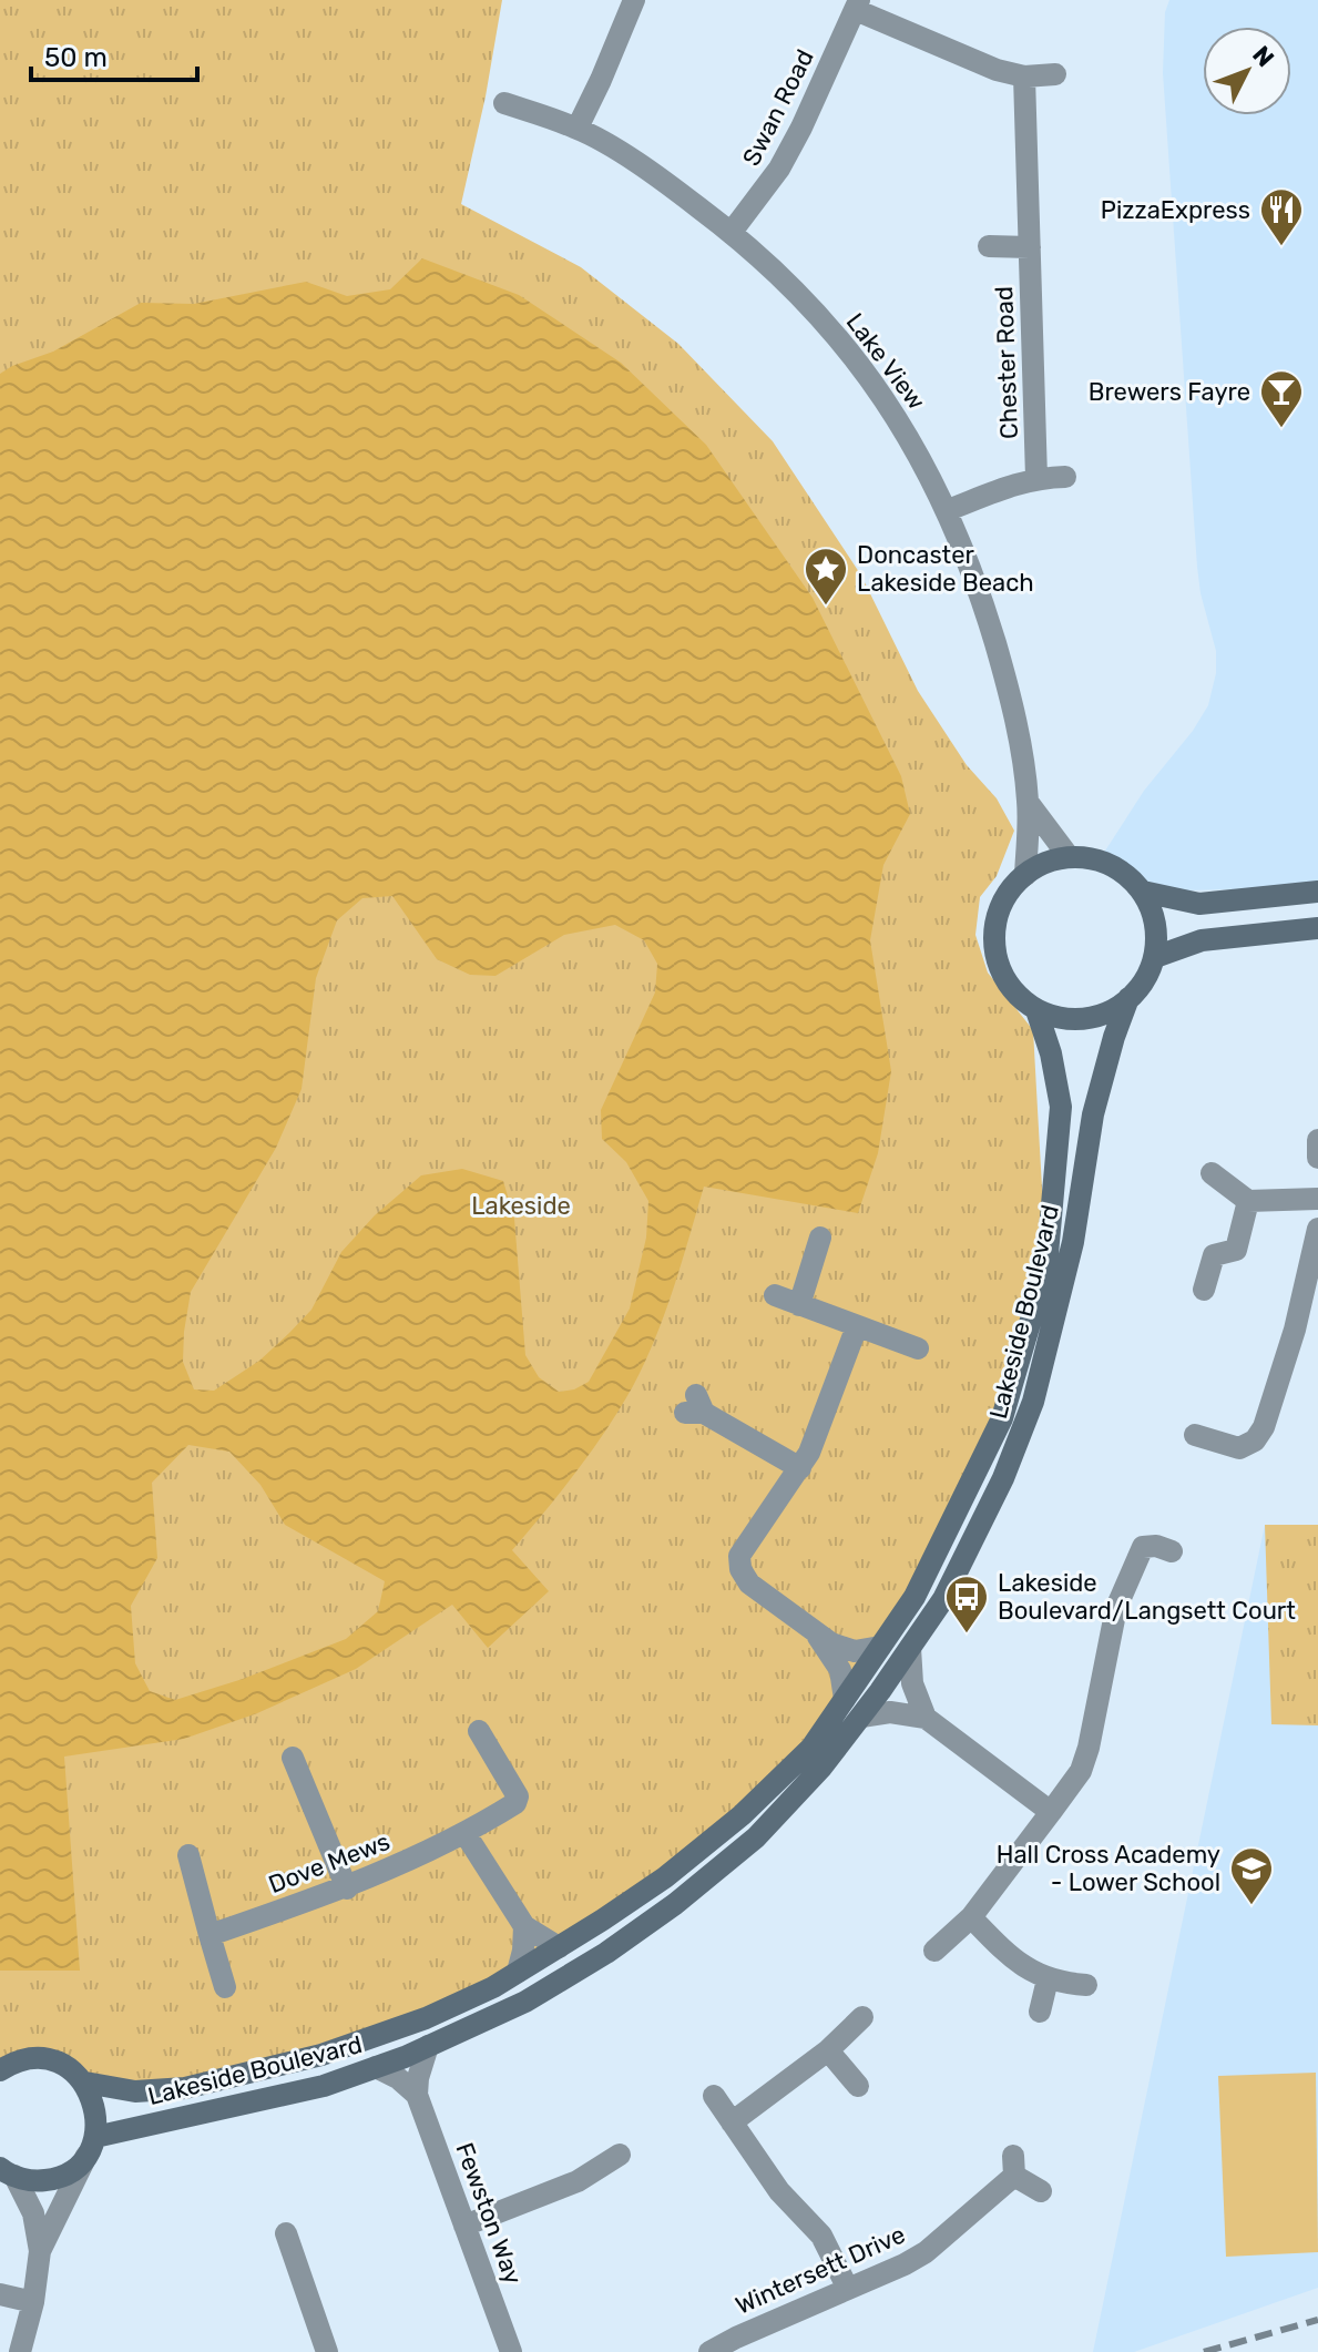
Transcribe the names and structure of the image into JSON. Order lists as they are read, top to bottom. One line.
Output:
{"streets":{"street":["Swan Road","Lake View","Chester Road","Lakeside Boulevard","Dove Mews","Fewston Way","Wintersett Drive"]},"crossings":[["Swan Road","Lake View"],["Lake View","Lakeside Boulevard"]],"parks":["Lakeside"],"places":{"restaurant":["PizzaExpress"],"bar":["Brewers Fayre"],"place":["Doncaster Lakeside Beach"],"bus stop":["Lakeside Boulevard/Langsett Court"],"school or university":["Hall Cross Academy - Lower School"]},"scale_bar":"50 m","north":"top right"}
